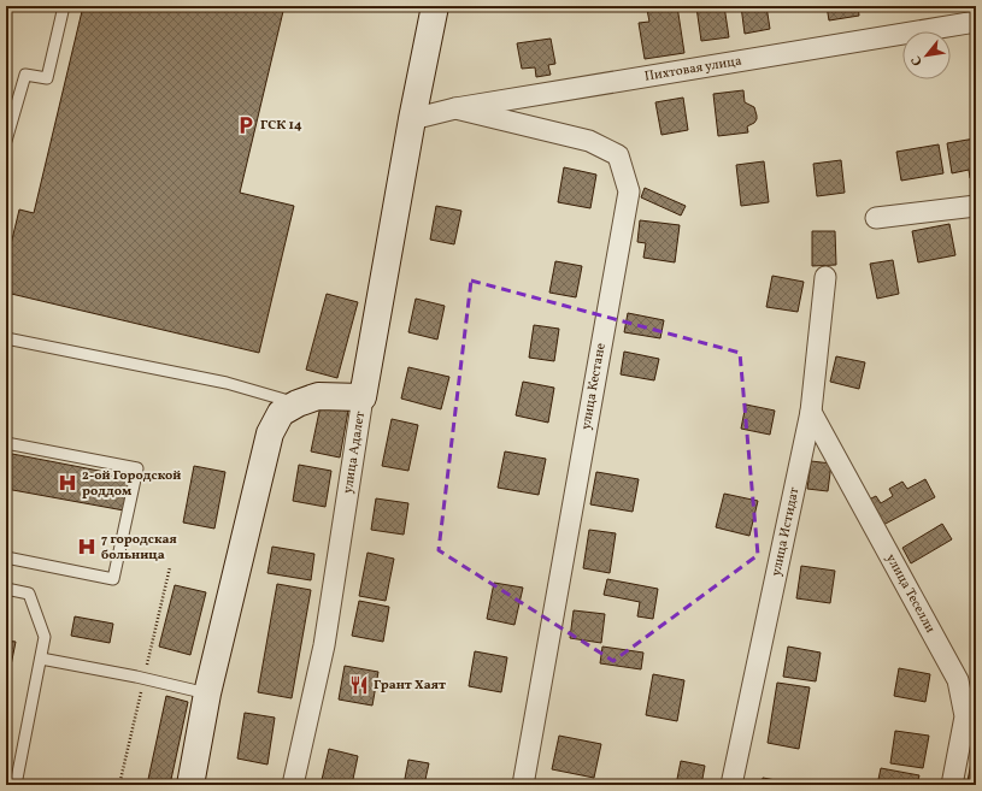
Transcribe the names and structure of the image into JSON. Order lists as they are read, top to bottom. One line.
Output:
{"streets":{"street":["Пихтовая улица","улица Кестане","улица Адалет","улица Истидат","улица Теселли"]},"crossings":[["Пихтовая улица","улица Кестане"],["Пихтовая улица","улица Адалет"],["улица Истидат","улица Теселли"]],"places":{"parking":["ГСК 14"],"hospital":["2-ой Городской роддом","7 городская больница"],"restaurant":["Грант Хаят"]},"north":"bottom left"}
